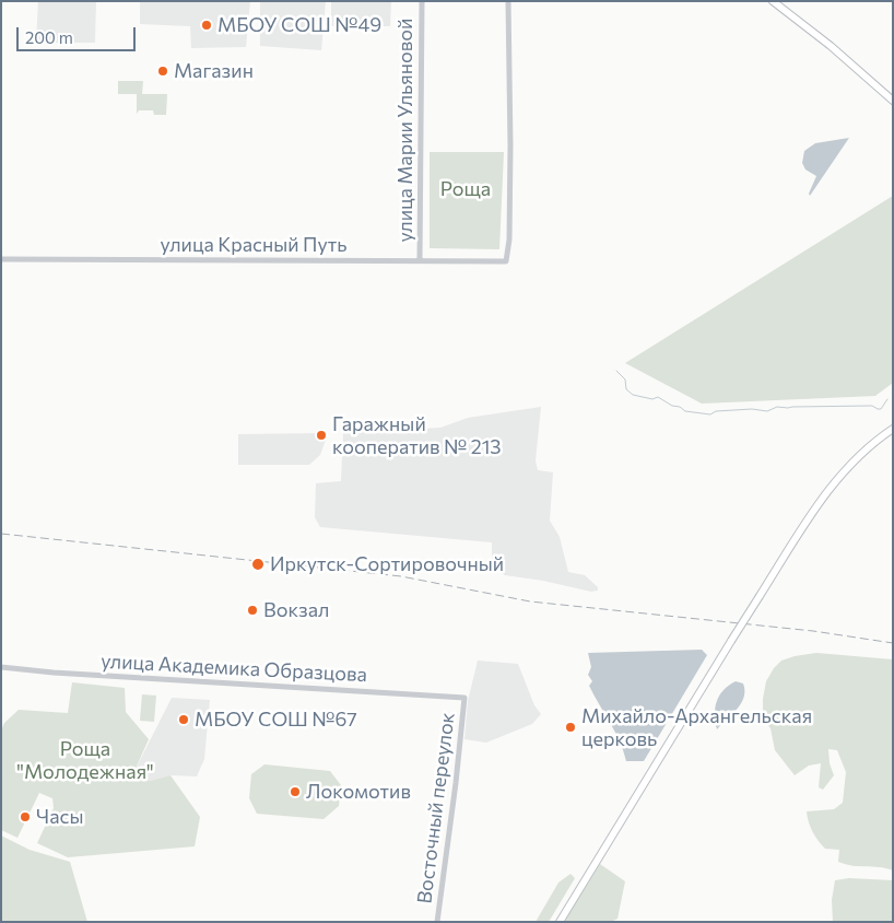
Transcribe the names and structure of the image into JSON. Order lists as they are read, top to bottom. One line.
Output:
{"streets":{"street":["улица Марии Ульяновой","улица Красный Путь","улица Академика Образцова","Восточный переулок"]},"crossings":[["улица Марии Ульяновой","улица Красный Путь"],["улица Академика Образцова","Восточный переулок"]],"parks":["Роща","Роща \"Молодежная\""],"places":["МБОУ СОШ №49","Магазин","Гаражный кооператив № 213","Иркутск-Сортировочный","Вокзал","МБОУ СОШ №67","Михайло-Архангельская церковь","Локомотив","Часы"],"scale_bar":"200 m"}
